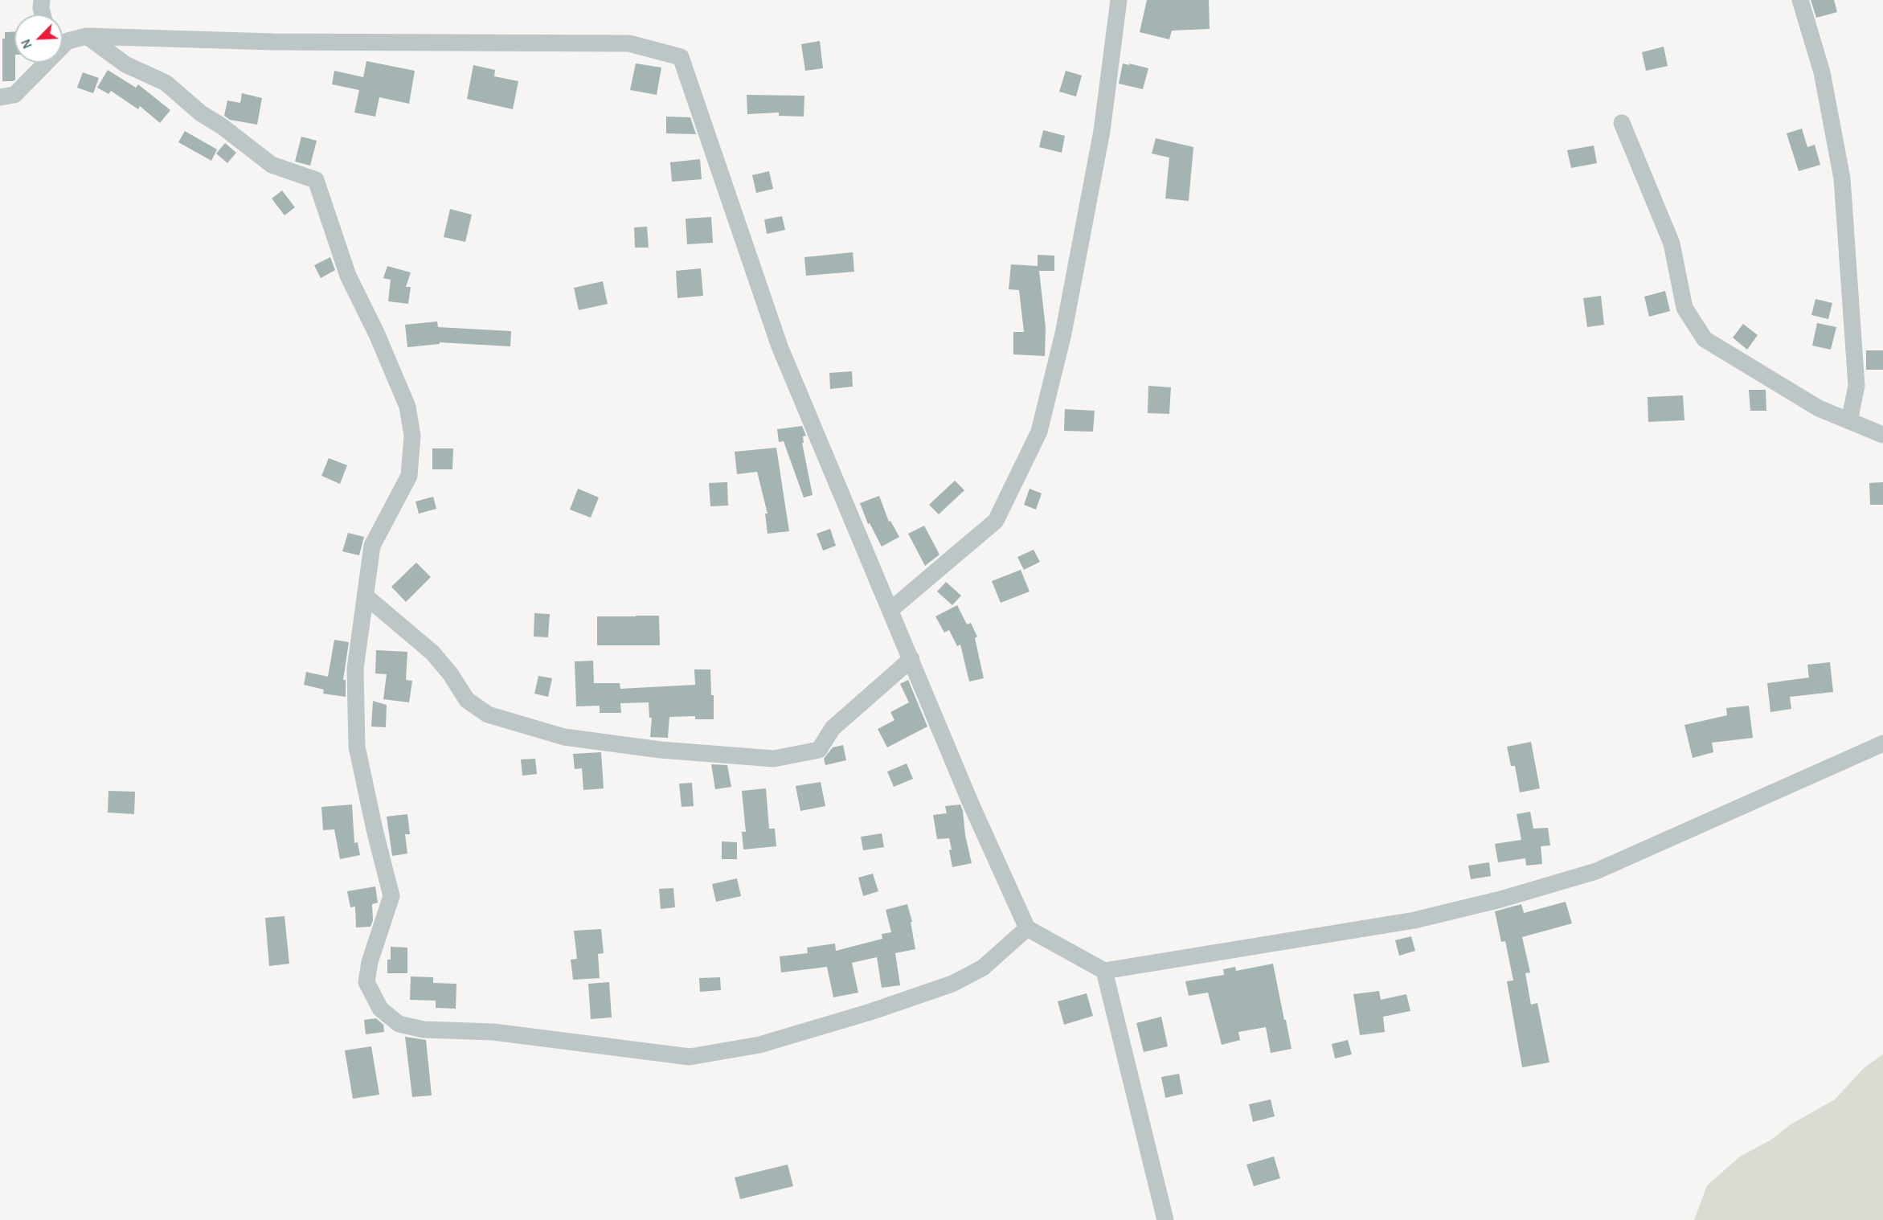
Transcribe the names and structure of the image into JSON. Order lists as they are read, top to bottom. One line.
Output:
{"north":"bottom left"}
